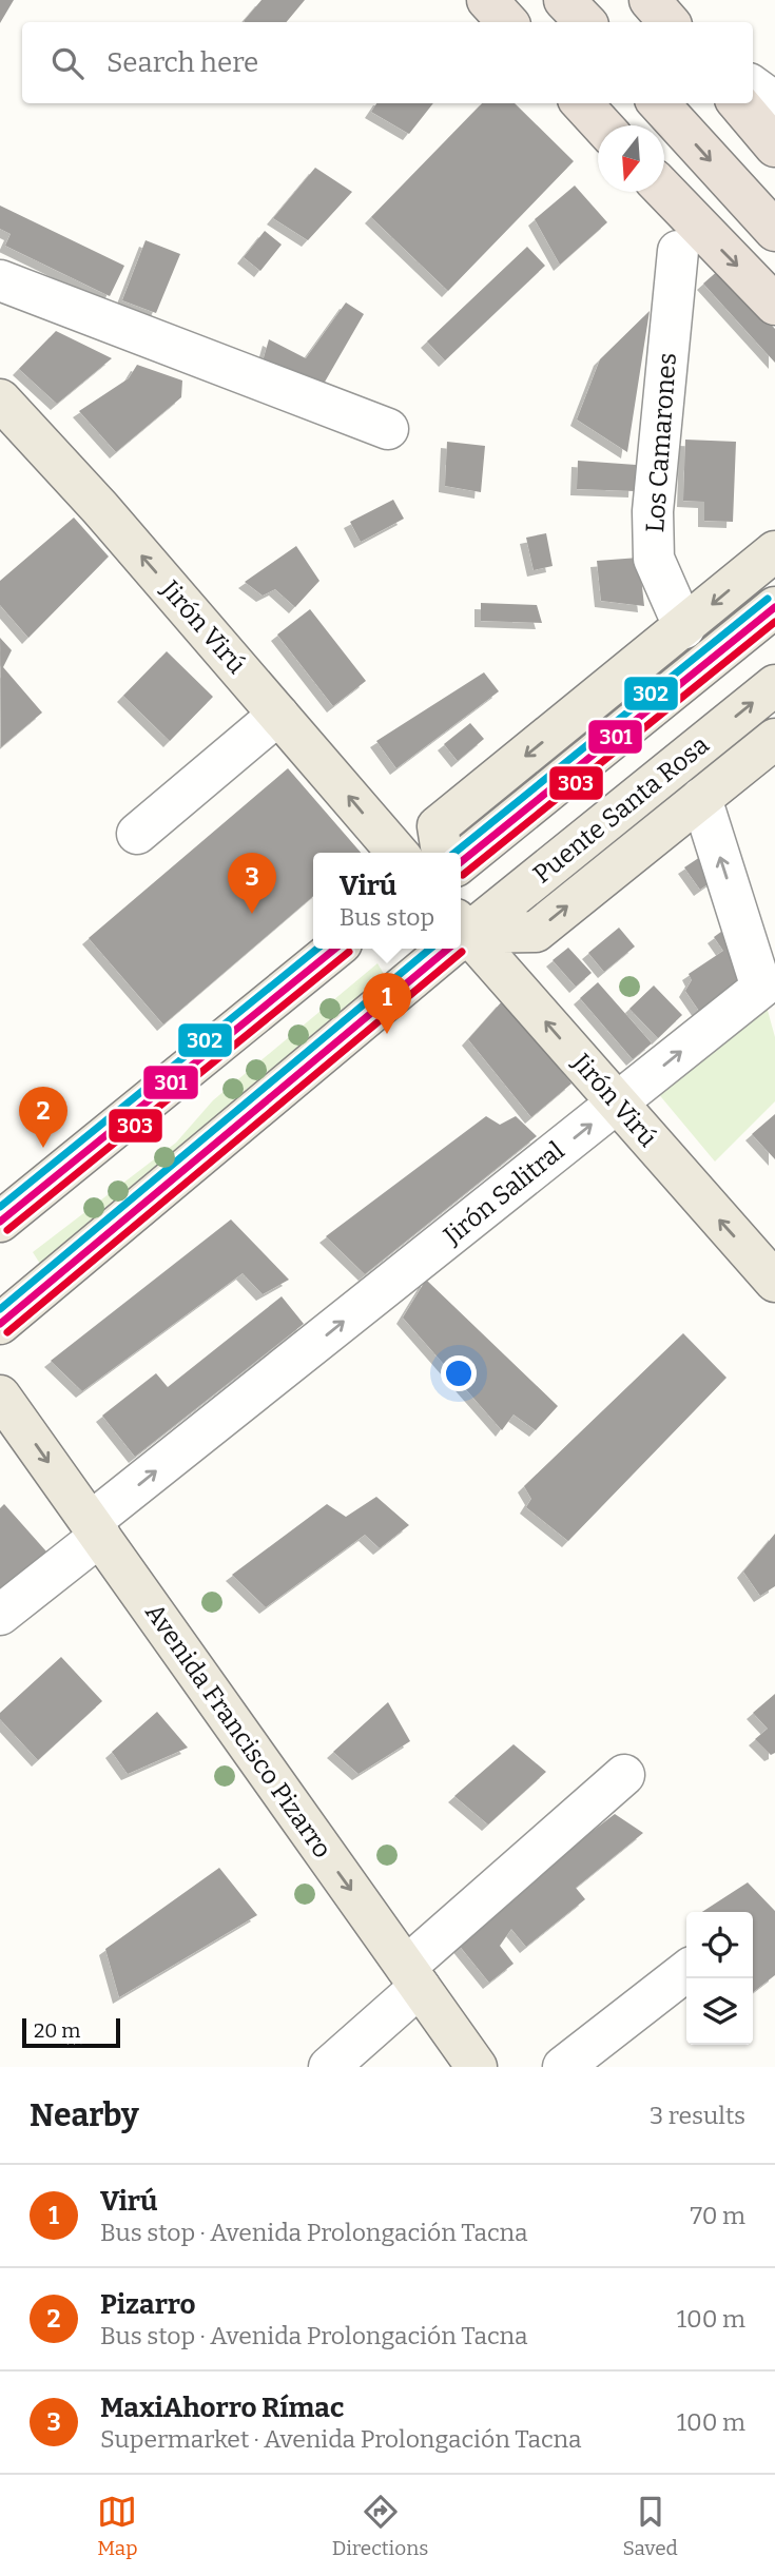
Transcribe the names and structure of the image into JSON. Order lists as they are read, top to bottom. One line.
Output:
{"streets":{"main road":["Jirón Virú","Puente Santa Rosa","Avenida Francisco Pizarro"],"street":["Los Camarones","Jirón Salitral"]},"crossings":[["Jirón Virú","Jirón Salitral"],["Jirón Salitral","Avenida Francisco Pizarro"]],"one_way":["Jirón Virú","Jirón Salitral","Avenida Francisco Pizarro"],"lines":["transit line 302","transit line 301","transit line 303"],"scale_bar":"20 m","north":"bottom","page":{"search":"Search here","popup":["Virú","Bus stop"],"pins":["3","1","2"],"scale":"20 m","heading":["Nearby","3 results"],"list":[{"mark":"1","name":"Virú","note":"Bus stop · Avenida Prolongación Tacna","value":"70 m"},{"mark":"2","name":"Pizarro","note":"Bus stop · Avenida Prolongación Tacna","value":"100 m"},{"mark":"3","name":"MaxiAhorro Rímac","note":"Supermarket · Avenida Prolongación Tacna","value":"100 m"}],"nav":["Map","Directions","Saved"]}}
